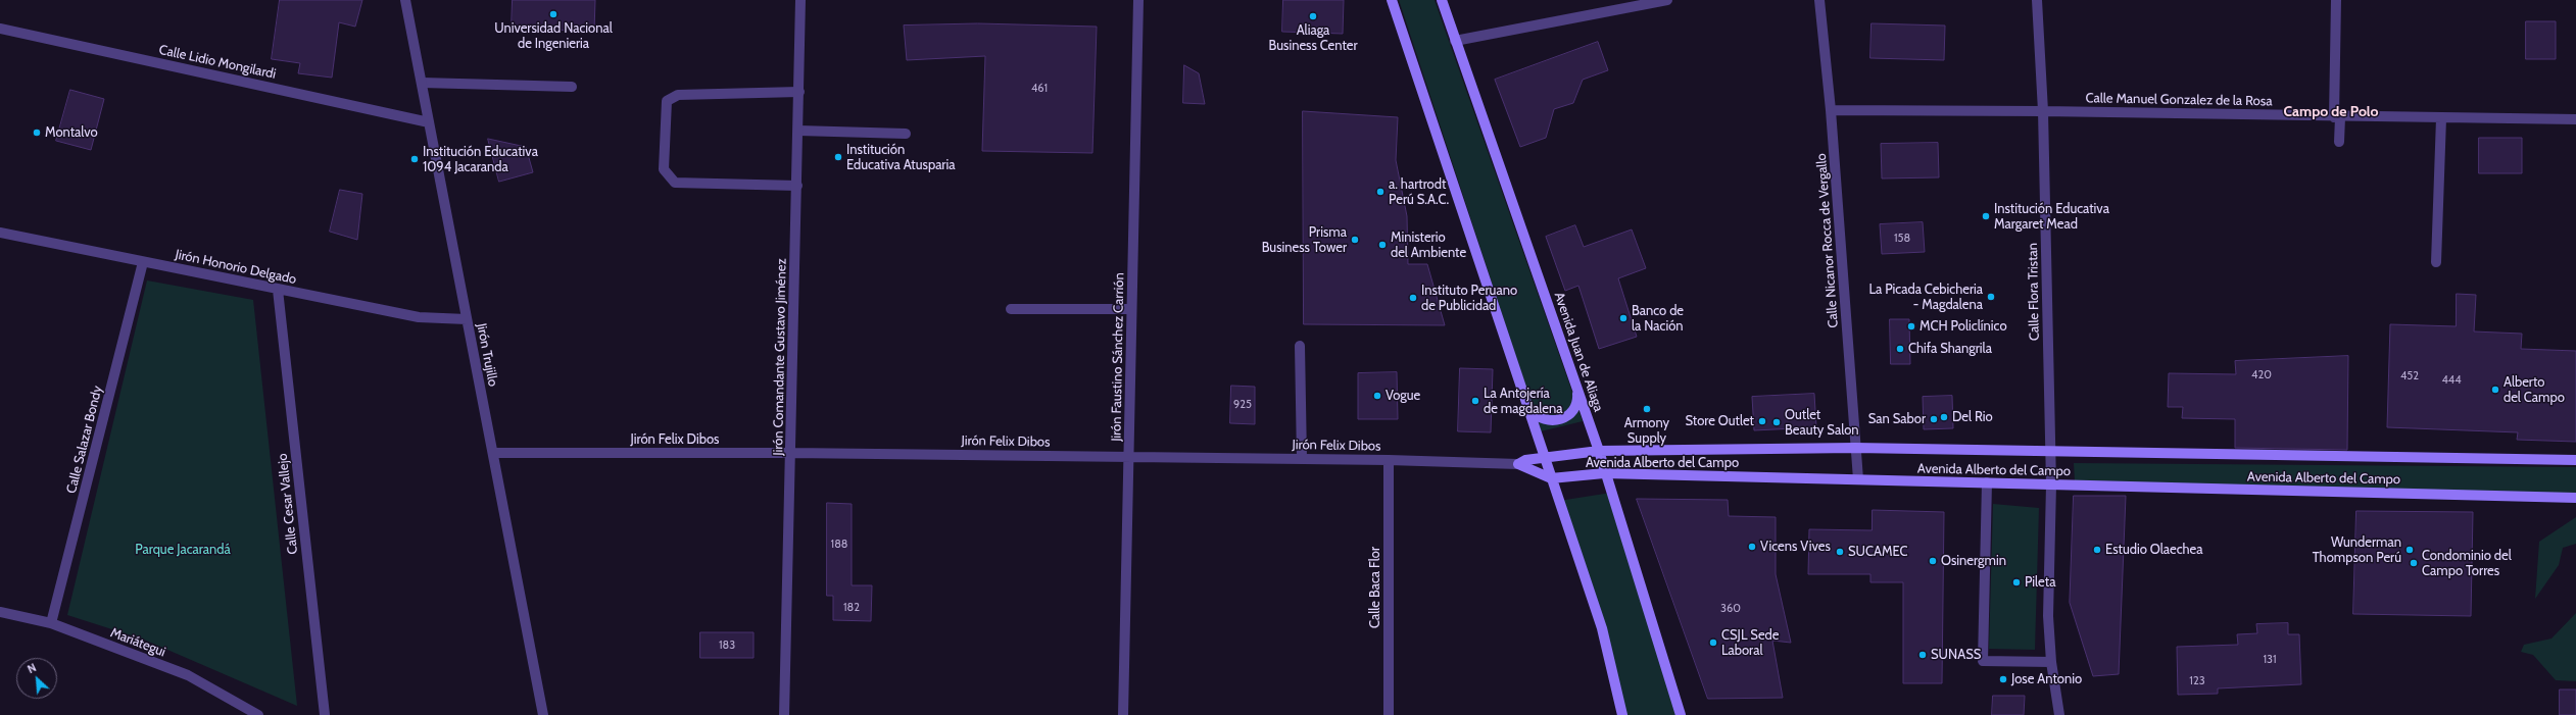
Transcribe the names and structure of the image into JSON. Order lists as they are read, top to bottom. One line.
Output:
{"streets":{"main road":["Avenida Juan de Aliaga","Avenida Alberto del Campo"],"street":["Calle Lidio Mongilardi","Calle Manuel Gonzalez de la Rosa","Calle Nicanor Rocca de Vergallo","Jirón Honorio Delgado","Calle Flora Tristan","Jirón Trujillo","Jirón Comandante Gustavo Jiménez","Jirón Faustino Sánchez Carrión","Calle Salazar Bondy","Jirón Felix Dibos","Calle Cesar Vallejo","Calle Baca Flor","Mariátegui"]},"crossings":[["Calle Lidio Mongilardi","Jirón Trujillo"],["Calle Manuel Gonzalez de la Rosa","Calle Nicanor Rocca de Vergallo"],["Calle Manuel Gonzalez de la Rosa","Calle Flora Tristan"],["Calle Nicanor Rocca de Vergallo","Avenida Alberto del Campo"],["Jirón Honorio Delgado","Jirón Trujillo"],["Jirón Honorio Delgado","Calle Salazar Bondy"],["Jirón Honorio Delgado","Calle Cesar Vallejo"],["Calle Flora Tristan","Avenida Alberto del Campo"],["Avenida Juan de Aliaga","Avenida Alberto del Campo"],["Jirón Trujillo","Jirón Felix Dibos"],["Jirón Comandante Gustavo Jiménez","Jirón Felix Dibos"],["Jirón Faustino Sánchez Carrión","Jirón Felix Dibos"],["Calle Salazar Bondy","Mariátegui"],["Jirón Felix Dibos","Avenida Alberto del Campo"],["Jirón Felix Dibos","Calle Baca Flor"]],"districts":["Campo de Polo"],"parks":["Parque Jacarandá"],"places":["Universidad Nacional de Ingenieria","Aliaga Business Center","Montalvo","Institución Educativa Atusparia","Institución Educativa 1094 Jacaranda","a. hartrodt Perú S.A.C.","Institución Educativa Margaret Mead","Prisma Business Tower","Ministerio del Ambiente","La Picada Cebicheria - Magdalena","Instituto Peruano de Publicidad","Banco de la Nación","MCH Policlínico","Chifa Shangrila","Alberto del Campo","Vogue","La Antojería de magdalena","Armony Supply","Del Rio","San Sabor","Store Outlet","Outlet Beauty Salon","Vicens Vives","Estudio Olaechea","Wunderman Thompson Perú","SUCAMEC","Osinergmin","Condominio del Campo Torres","Pileta","CSJL Sede Laboral","SUNASS","Jose Antonio"],"house_numbers":["461","158","420","452","444","925","188","182","360","183","131","123"],"north":"top left"}
